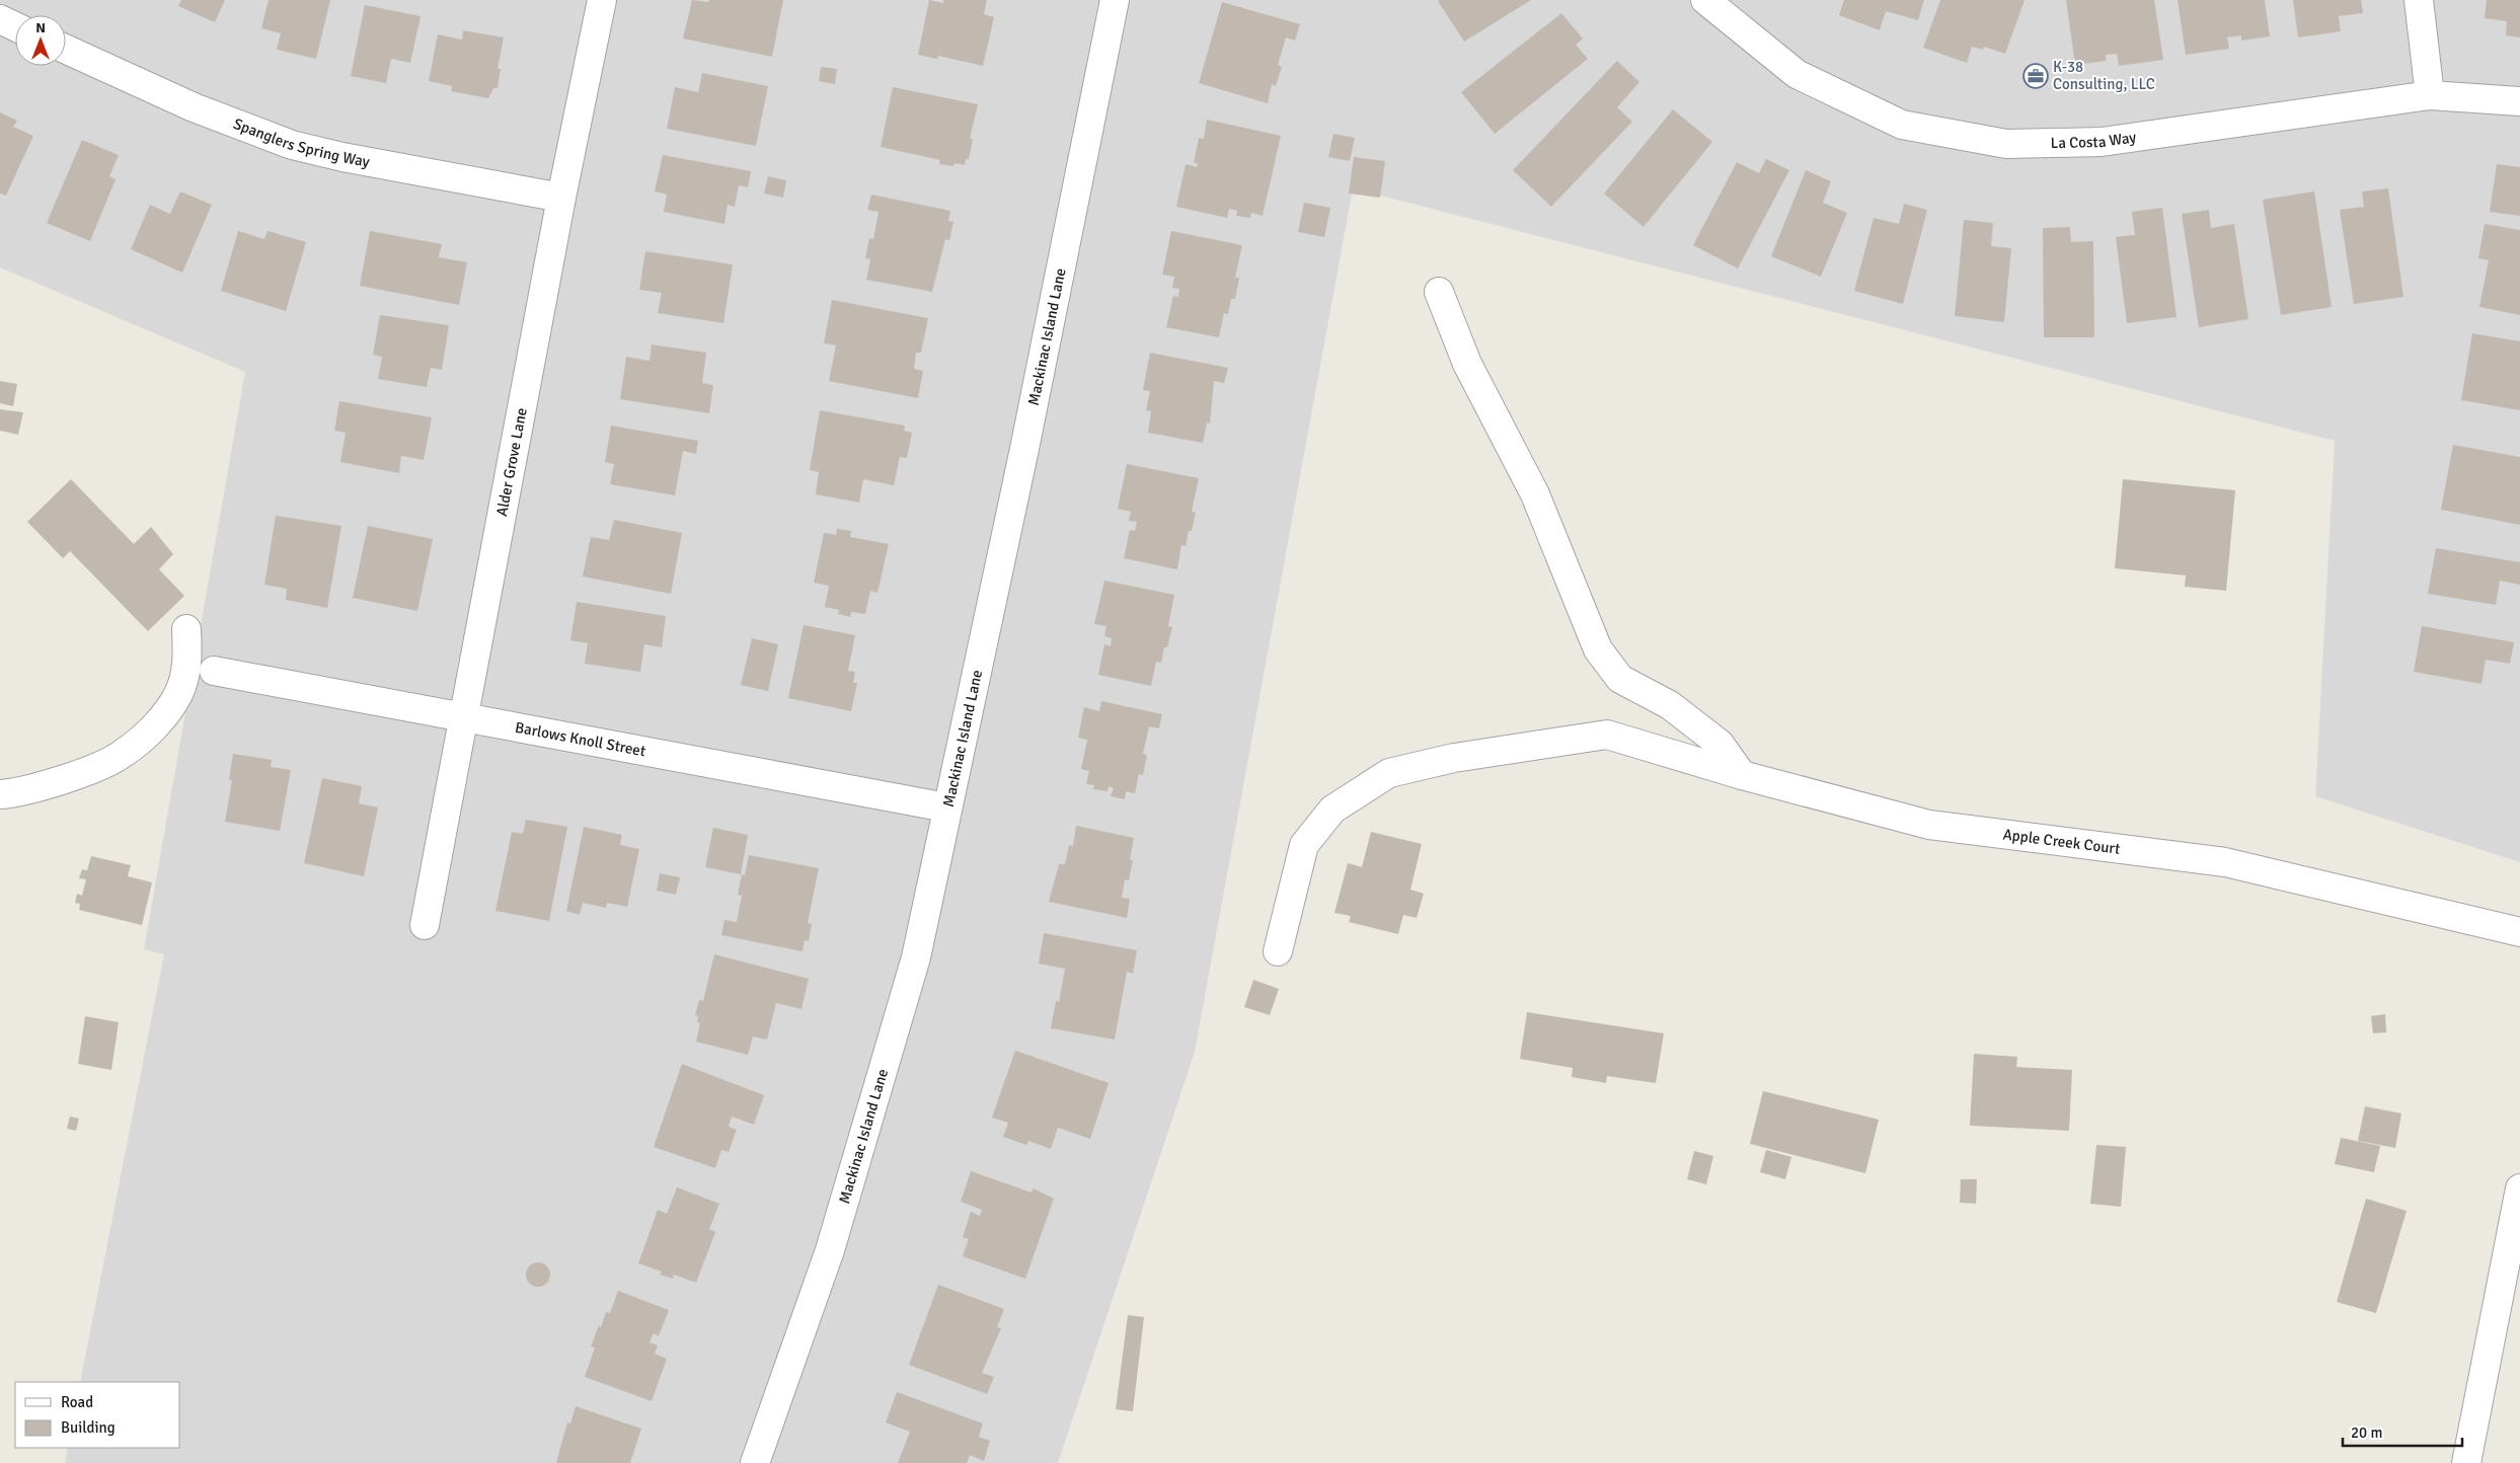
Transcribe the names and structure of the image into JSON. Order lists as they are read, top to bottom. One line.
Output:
{"streets":{"street":["La Costa Way","Spanglers Spring Way","Mackinac Island Lane","Alder Grove Lane","Barlows Knoll Street","Apple Creek Court"]},"crossings":[["Spanglers Spring Way","Alder Grove Lane"],["Mackinac Island Lane","Barlows Knoll Street"],["Alder Grove Lane","Barlows Knoll Street"]],"places":{"office":["K-38 Consulting, LLC"]},"legend":["Road","Building"],"scale_bar":"20 m","north":"top"}
